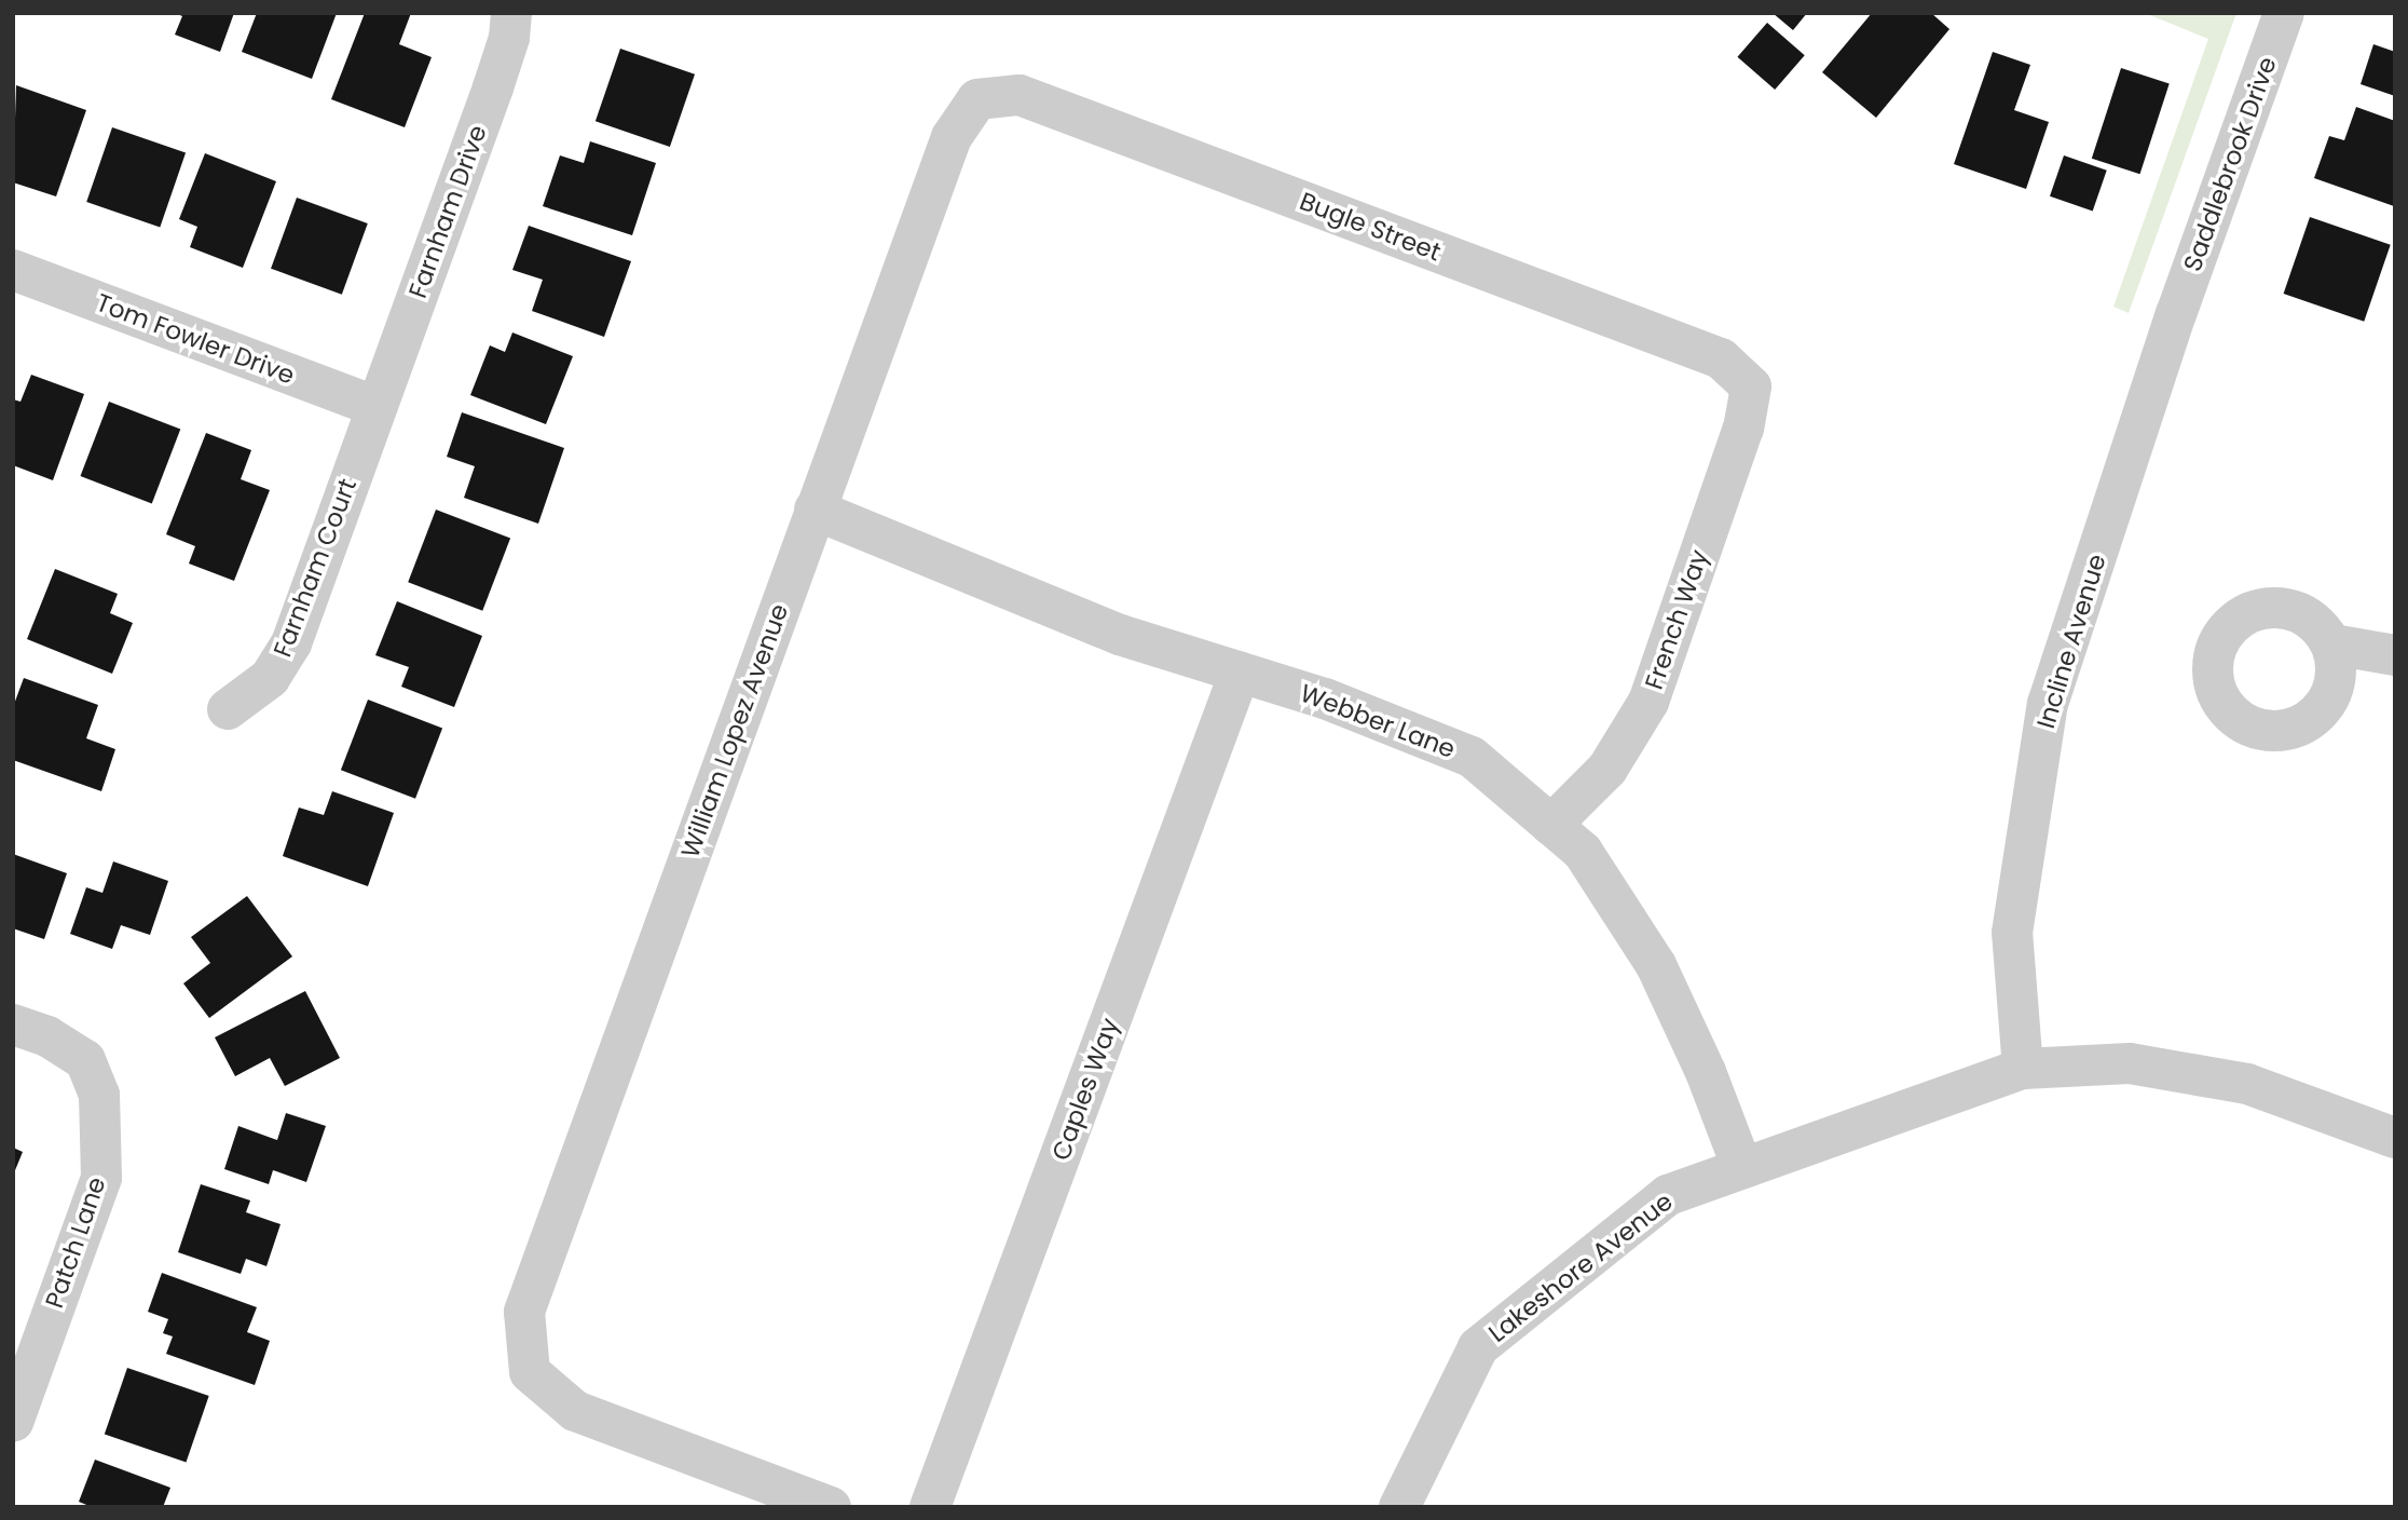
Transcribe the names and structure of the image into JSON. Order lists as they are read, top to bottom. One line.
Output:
{"streets":{"street":["Saddlebrook Drive","Farnham Drive","Bugle Street","Tom Fowler Drive","Farnham Court","French Way","Incline Avenue","Webber Lane","William Lopez Avenue","Caples Way","Patch Lane","Lakeshore Avenue"]},"crossings":[["Saddlebrook Drive","Incline Avenue"],["Farnham Drive","Tom Fowler Drive"],["Farnham Drive","Farnham Court"],["Bugle Street","French Way"],["Bugle Street","William Lopez Avenue"],["Tom Fowler Drive","Farnham Court"],["French Way","Webber Lane"],["Incline Avenue","Lakeshore Avenue"],["Webber Lane","William Lopez Avenue"],["Webber Lane","Caples Way"],["Webber Lane","Lakeshore Avenue"]]}
